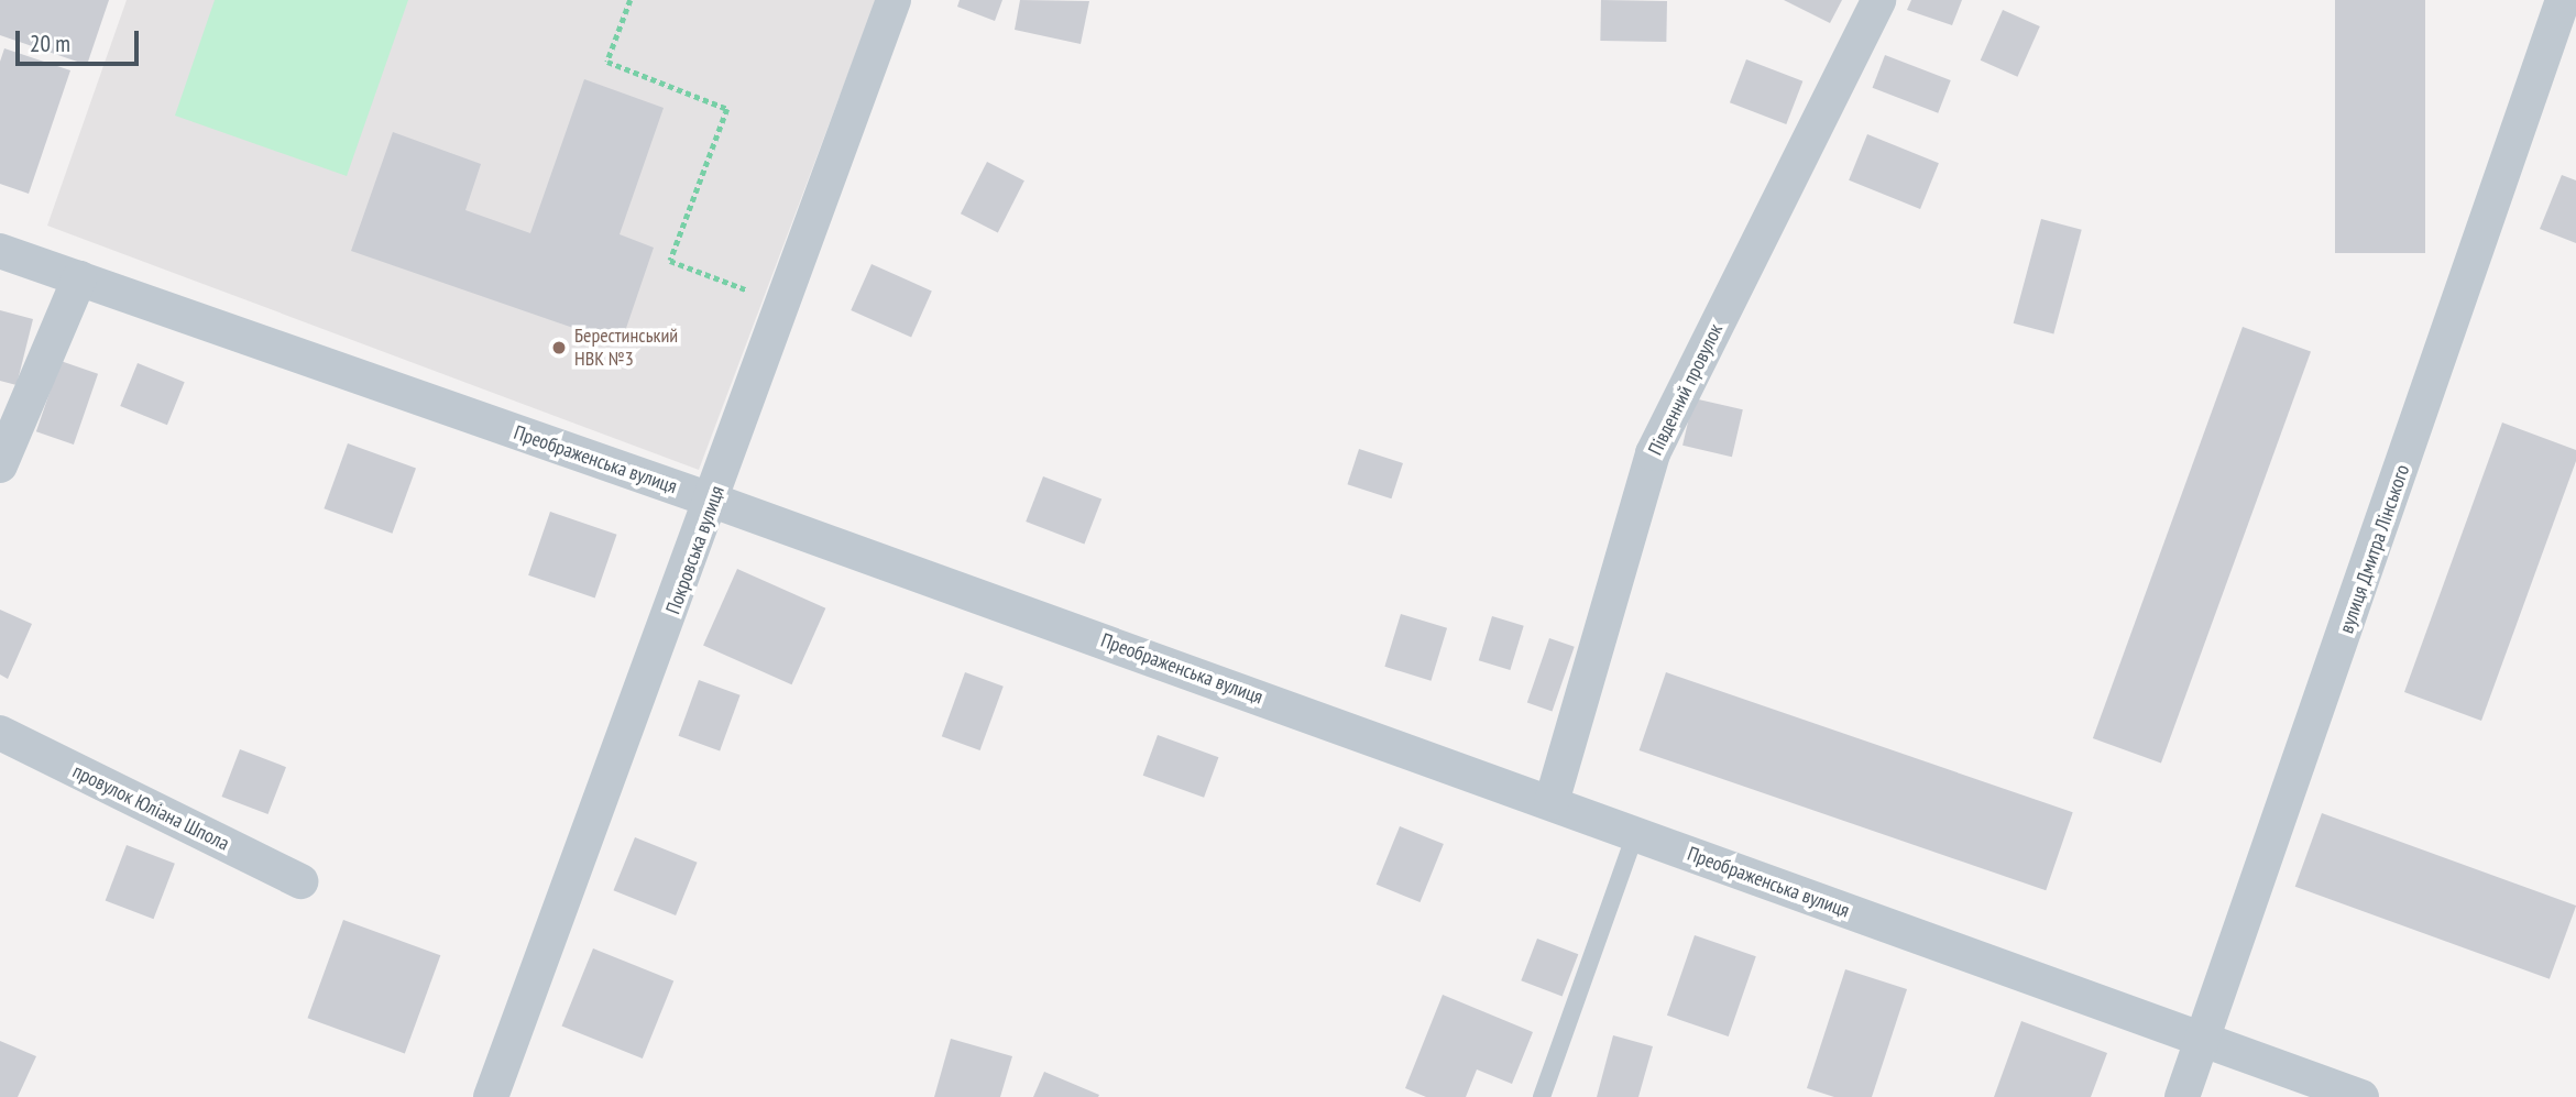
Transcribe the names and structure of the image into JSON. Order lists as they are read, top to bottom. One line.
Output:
{"streets":{"street":["Південний провулок","Преображенська вулиця","вулиця Дмитра Лінського","Покровська вулиця","провулок Юліана Шпола"]},"crossings":[["Південний провулок","Преображенська вулиця"],["Преображенська вулиця","вулиця Дмитра Лінського"],["Преображенська вулиця","Покровська вулиця"]],"places":["Берестинський НВК №3"],"scale_bar":"20 m"}
